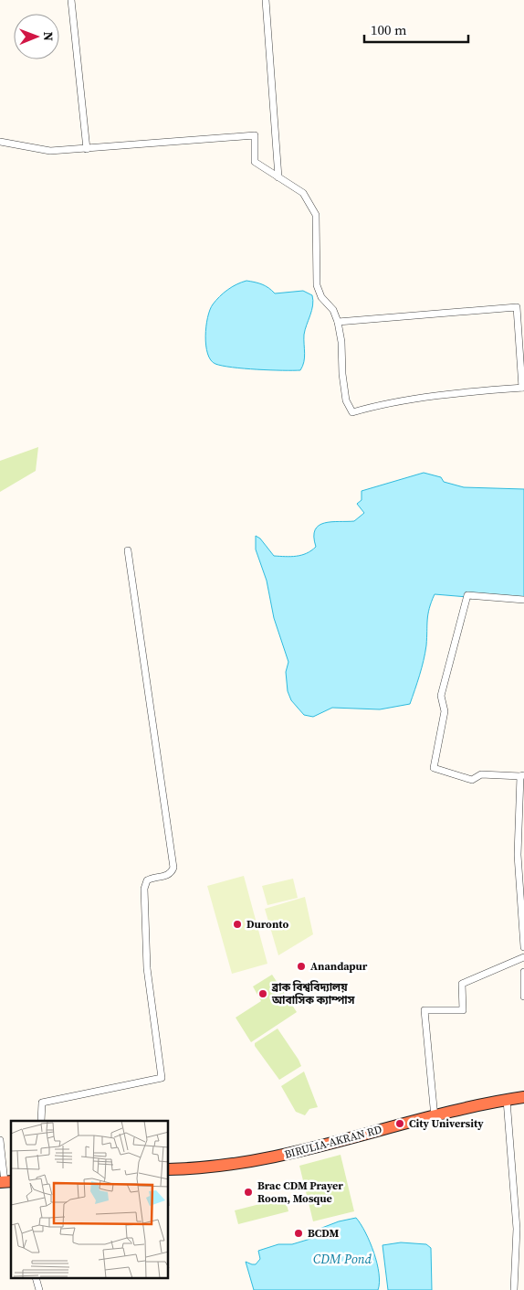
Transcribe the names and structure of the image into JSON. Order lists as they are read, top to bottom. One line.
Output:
{"streets":{"highway":["BIRULIA-AKRAN RD"]},"water":["CDM Pond"],"places":["Duronto","Anandapur","ব্রাক বিশ্ববিদ্যালয় আবাসিক ক্যাম্পাস","City University","Brac CDM Prayer Room, Mosque","BCDM"],"scale_bar":"100 m","north":"right"}
